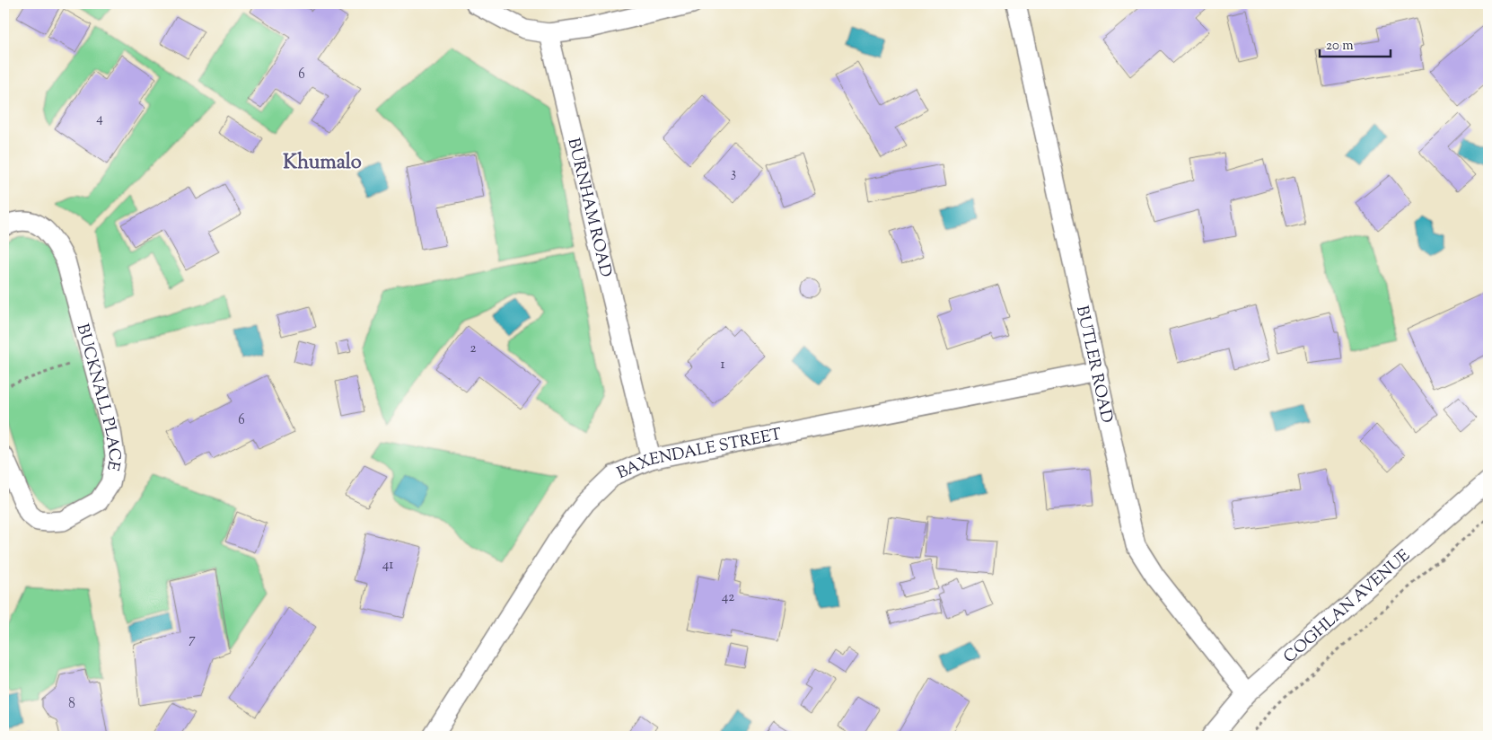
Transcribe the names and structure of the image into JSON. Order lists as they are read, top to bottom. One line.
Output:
{"streets":{"street":["BURNHAM ROAD","BUTLER ROAD","BUCKNALL PLACE","BAXENDALE STREET","COGHLAN AVENUE"]},"crossings":[["BURNHAM ROAD","BAXENDALE STREET"],["BUTLER ROAD","BAXENDALE STREET"],["BUTLER ROAD","COGHLAN AVENUE"]],"districts":["Khumalo"],"house_numbers":["6","4","3","2","1","6","41","42","7","8"],"scale_bar":"20 m"}
